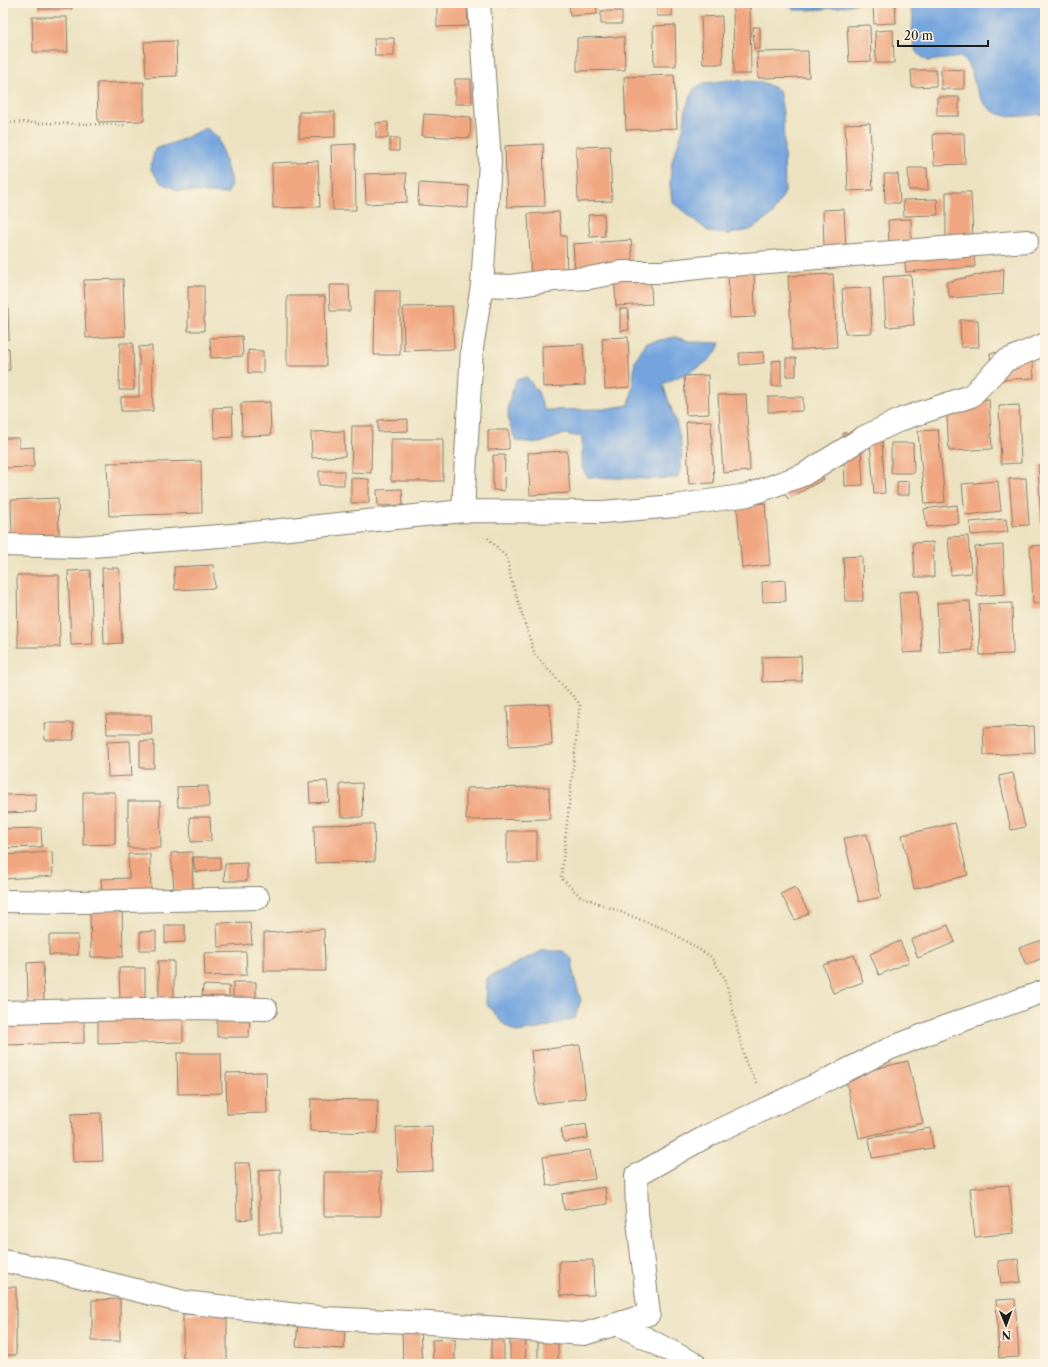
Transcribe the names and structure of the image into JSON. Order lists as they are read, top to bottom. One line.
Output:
{"scale_bar":"20 m","north":"bottom"}
